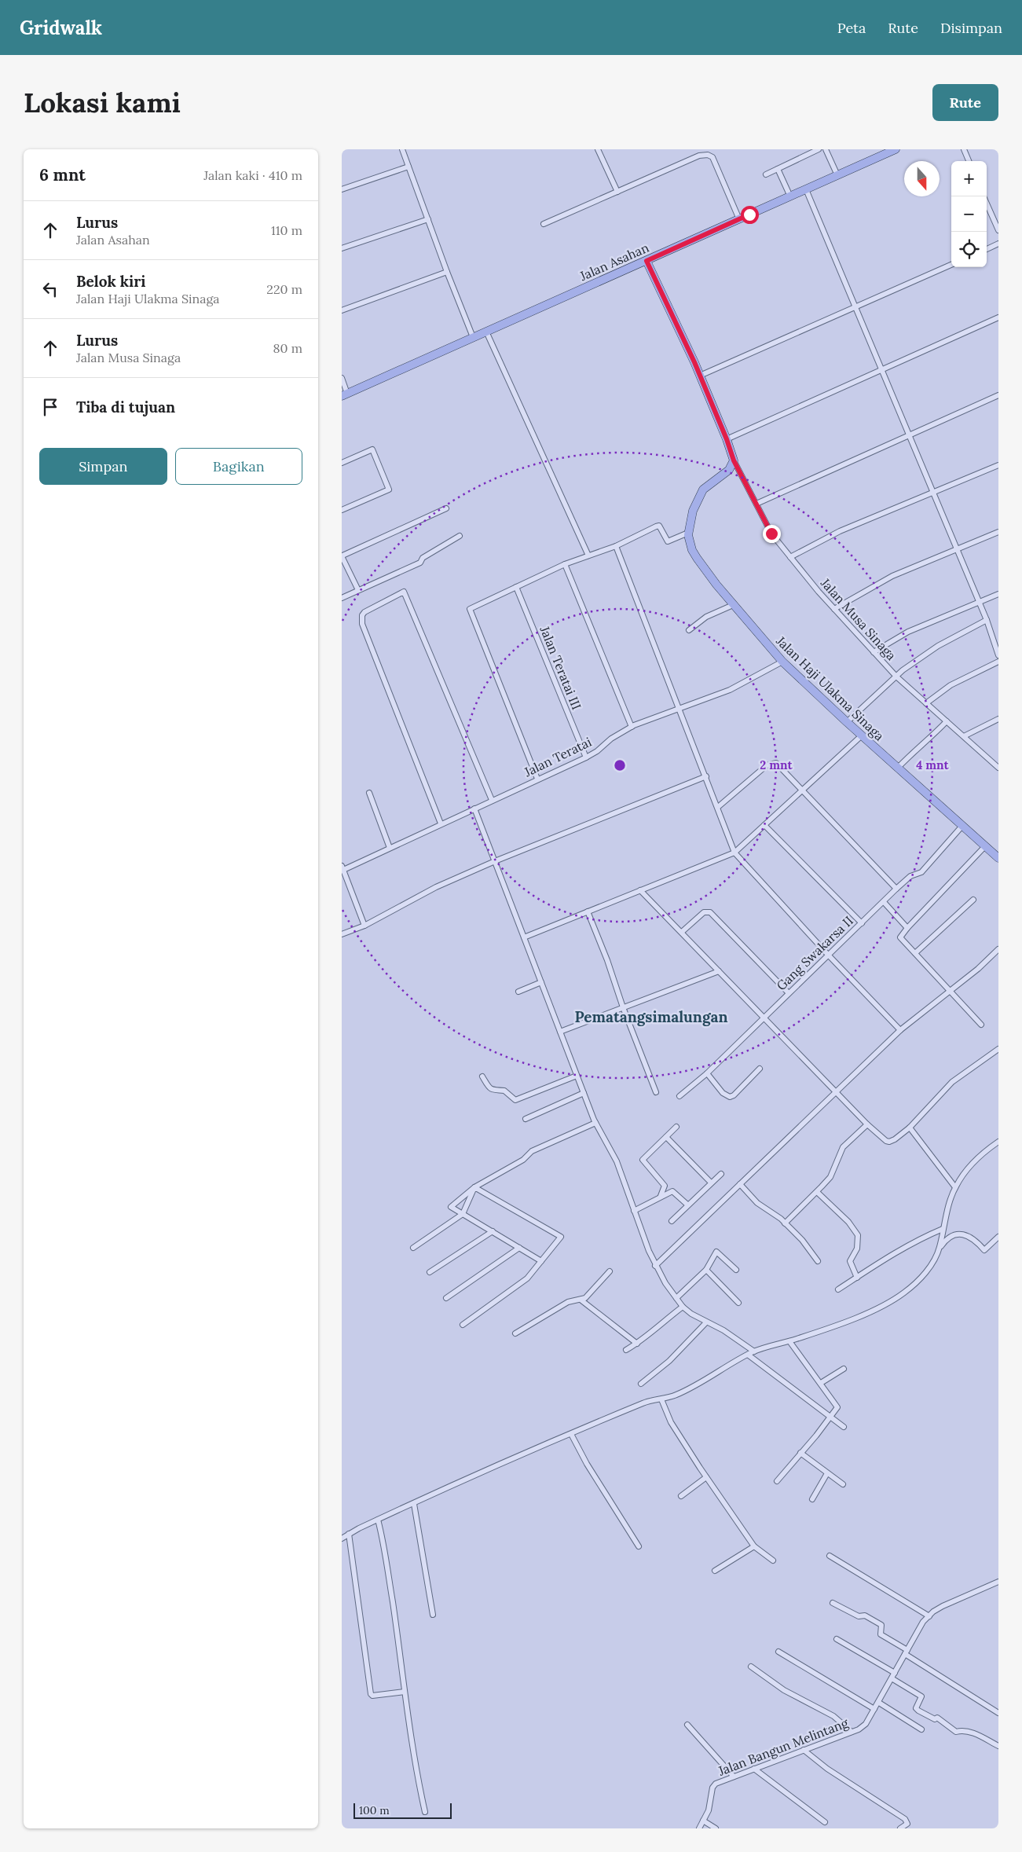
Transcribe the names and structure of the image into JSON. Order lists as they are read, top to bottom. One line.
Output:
{"streets":{"main road":["Jalan Asahan","Jalan Haji Ulakma Sinaga"],"street":["Jalan Musa Sinaga","Jalan Teratai III","Jalan Teratai","Gang Swakarsa II","Jalan Bangun Melintang"]},"crossings":[["Jalan Musa Sinaga","Jalan Haji Ulakma Sinaga"],["Jalan Teratai III","Jalan Teratai"],["Jalan Haji Ulakma Sinaga","Jalan Teratai"],["Jalan Haji Ulakma Sinaga","Gang Swakarsa II"]],"districts":["Pematangsimalungan"],"scale_bar":"100 m","north":"bottom","page":{"header":"Gridwalk","nav":["Peta","Rute","Disimpan"],"buttons":["Rute",["Simpan","Bagikan"]],"title":"Lokasi kami","heading":["6 mnt","Jalan kaki · 410 m"],"map_buttons":["+","−"],"list":[["Lurus","Jalan Asahan","110 m"],["Belok kiri","Jalan Haji Ulakma Sinaga","220 m"],["Lurus","Jalan Musa Sinaga","80 m"],"Tiba di tujuan"],"scale":"100 m"},"rings":["2 mnt","4 mnt"]}
